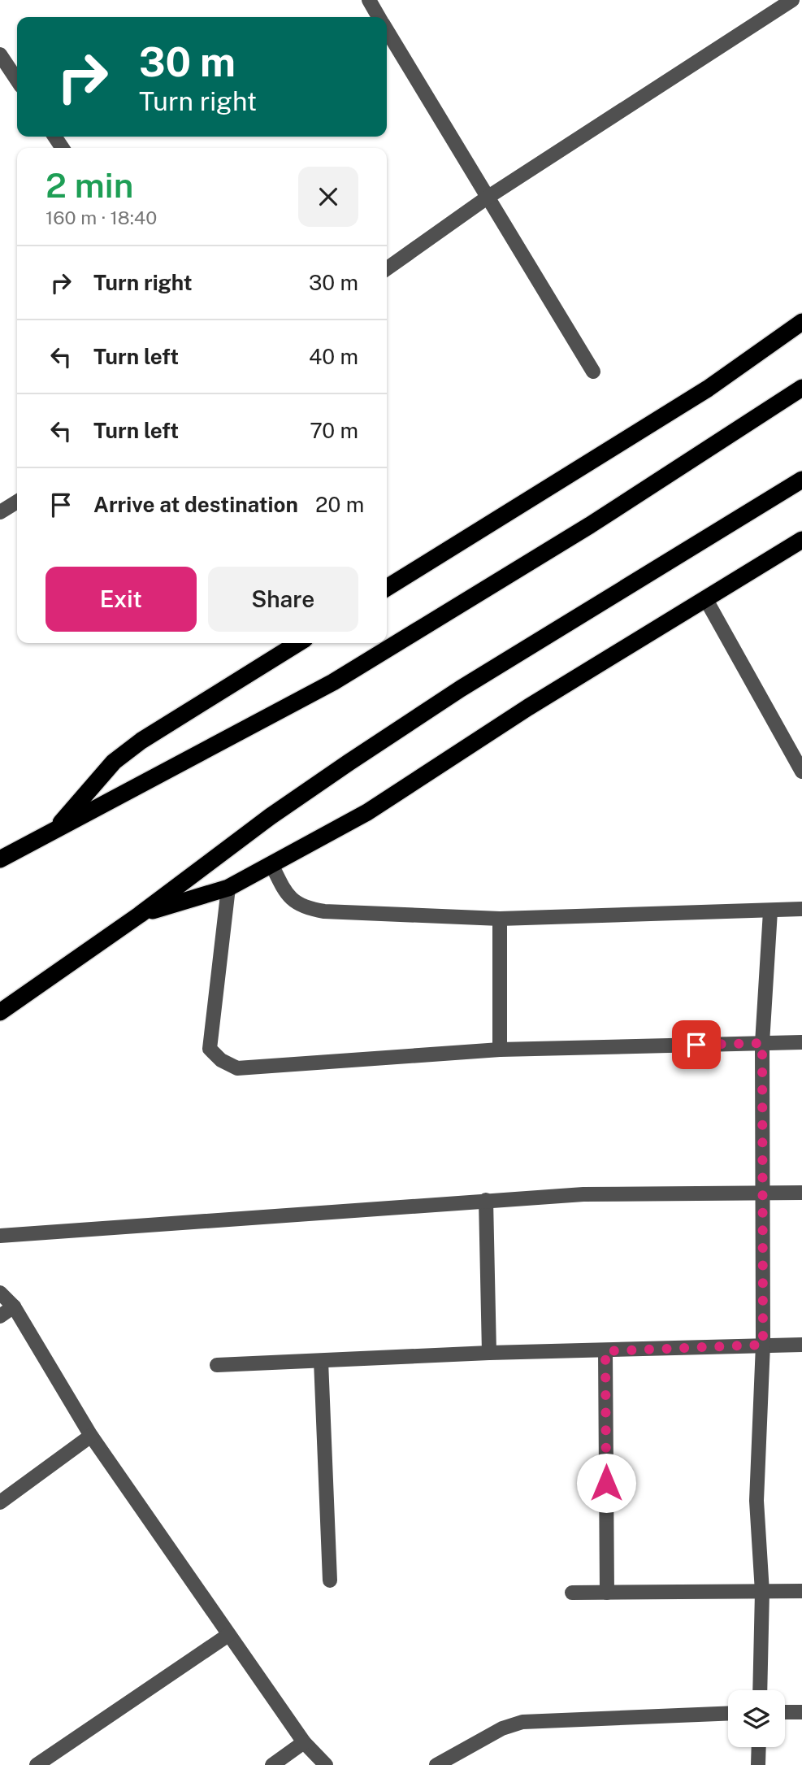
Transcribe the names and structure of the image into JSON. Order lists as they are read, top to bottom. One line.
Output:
{"page":{"turn":["30 m","Turn right"],"heading":["2 min","160 m · 18:40"],"list":[{"name":"Turn right","value":"30 m"},{"name":"Turn left","value":"40 m"},{"name":"Turn left","value":"70 m"},{"name":"Arrive at destination","value":"20 m"}],"buttons":["Exit","Share"]}}
